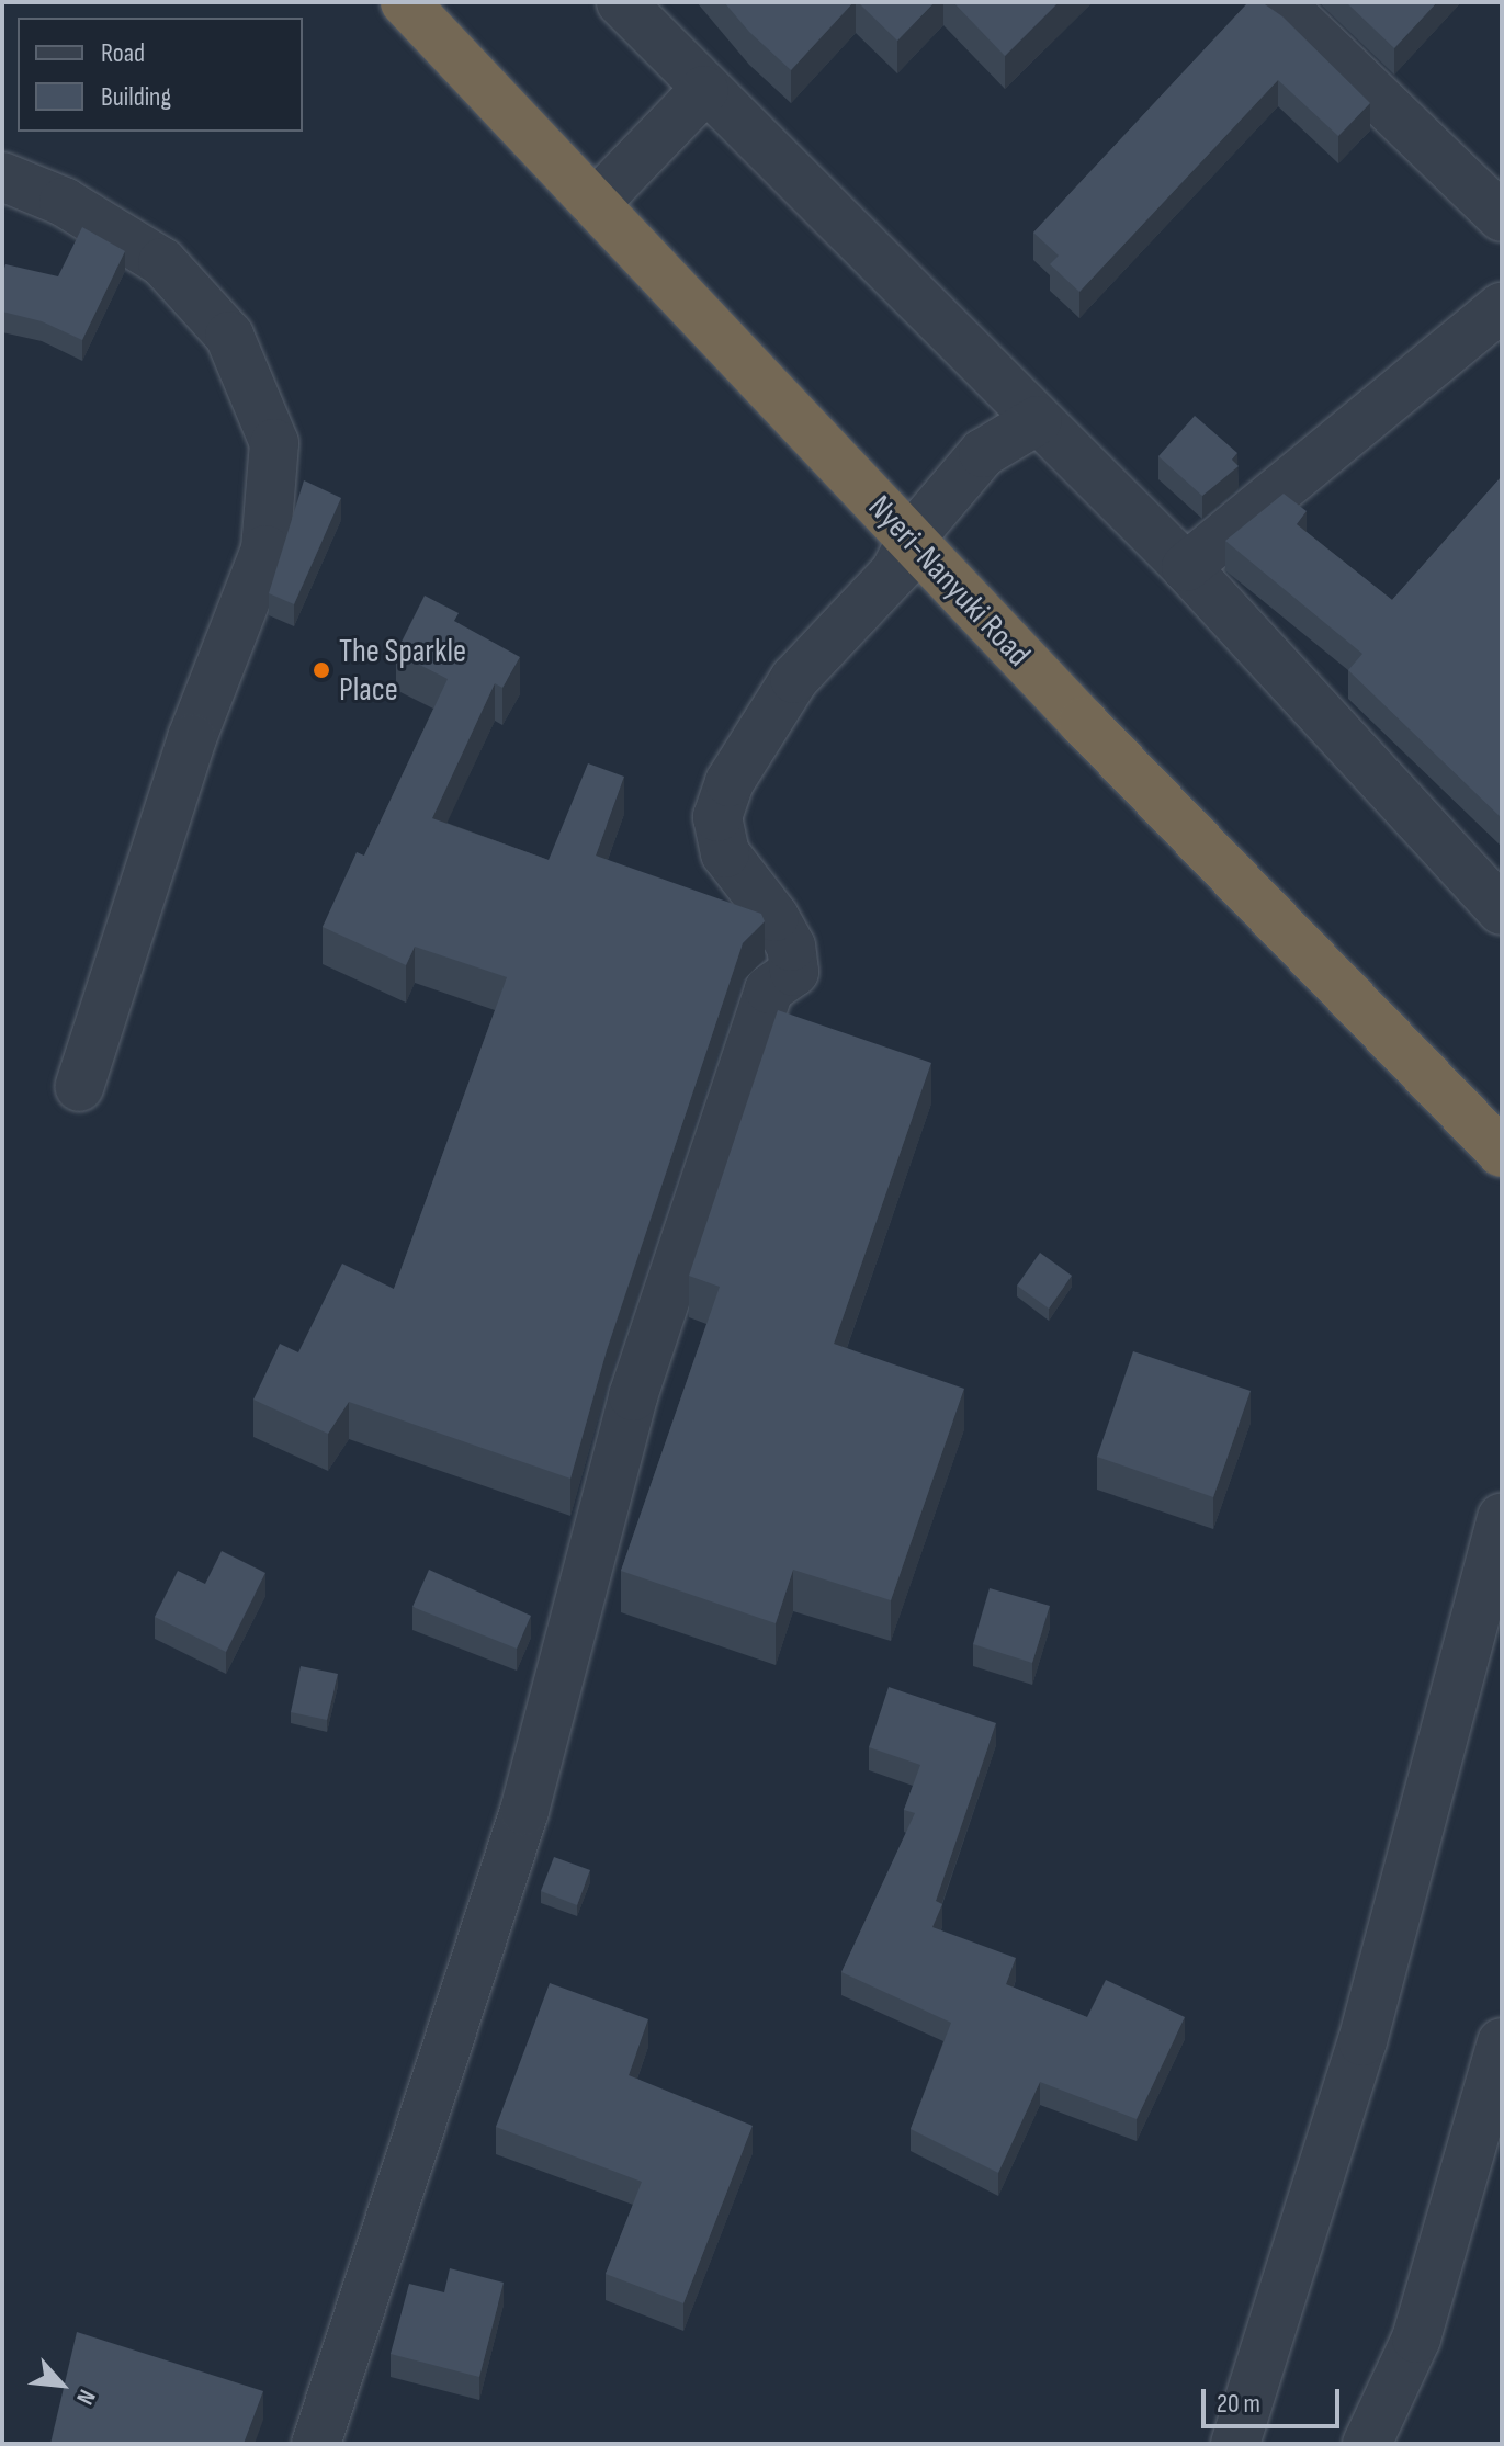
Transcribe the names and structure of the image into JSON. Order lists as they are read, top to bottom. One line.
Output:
{"streets":{"highway":["Nyeri-Nanyuki Road"]},"places":["The Sparkle Place"],"legend":["Road","Building"],"scale_bar":"20 m","north":"bottom right"}
